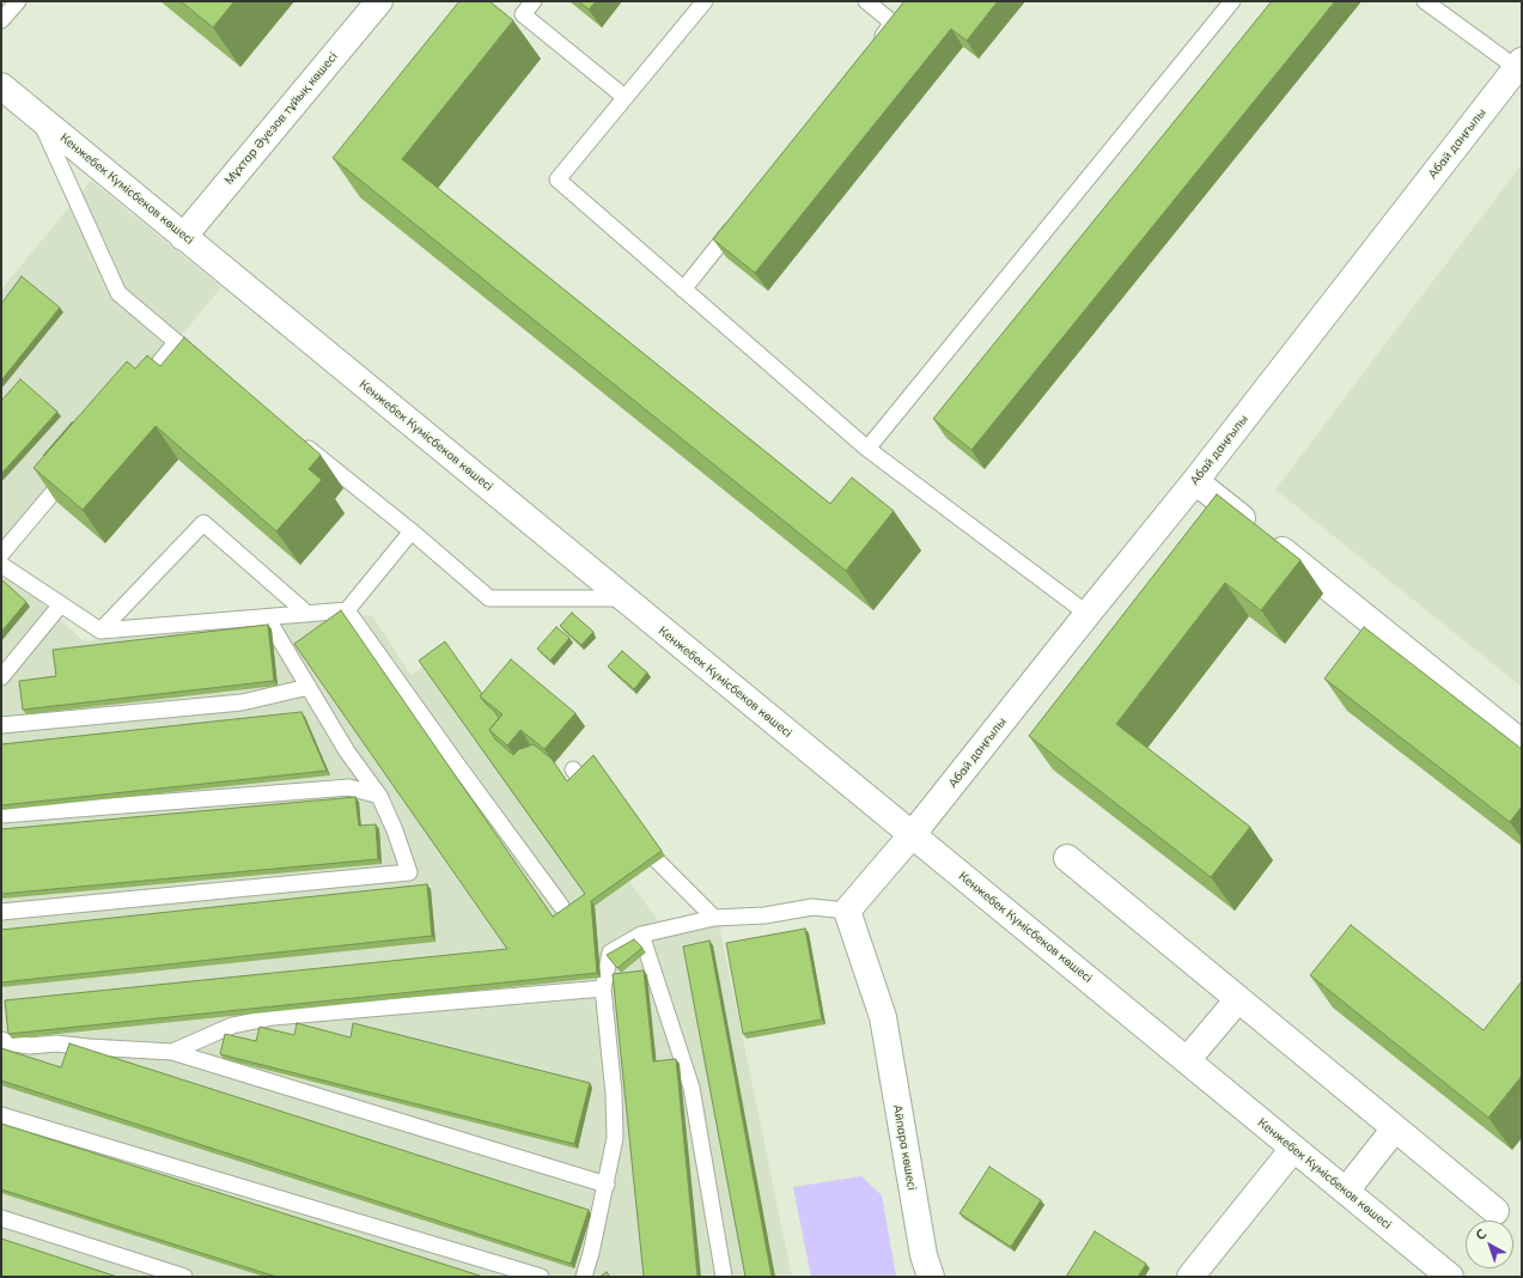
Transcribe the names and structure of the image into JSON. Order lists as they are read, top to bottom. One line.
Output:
{"streets":{"street":["Мұхтар Әуезов тұйық көшесі","Абай даңғылы","Кенжебек Күмісбеков көшесі","Айпара көшесі"]},"crossings":[["Мұхтар Әуезов тұйық көшесі","Кенжебек Күмісбеков көшесі"],["Абай даңғылы","Кенжебек Күмісбеков көшесі"],["Абай даңғылы","Айпара көшесі"]],"north":"top left"}
